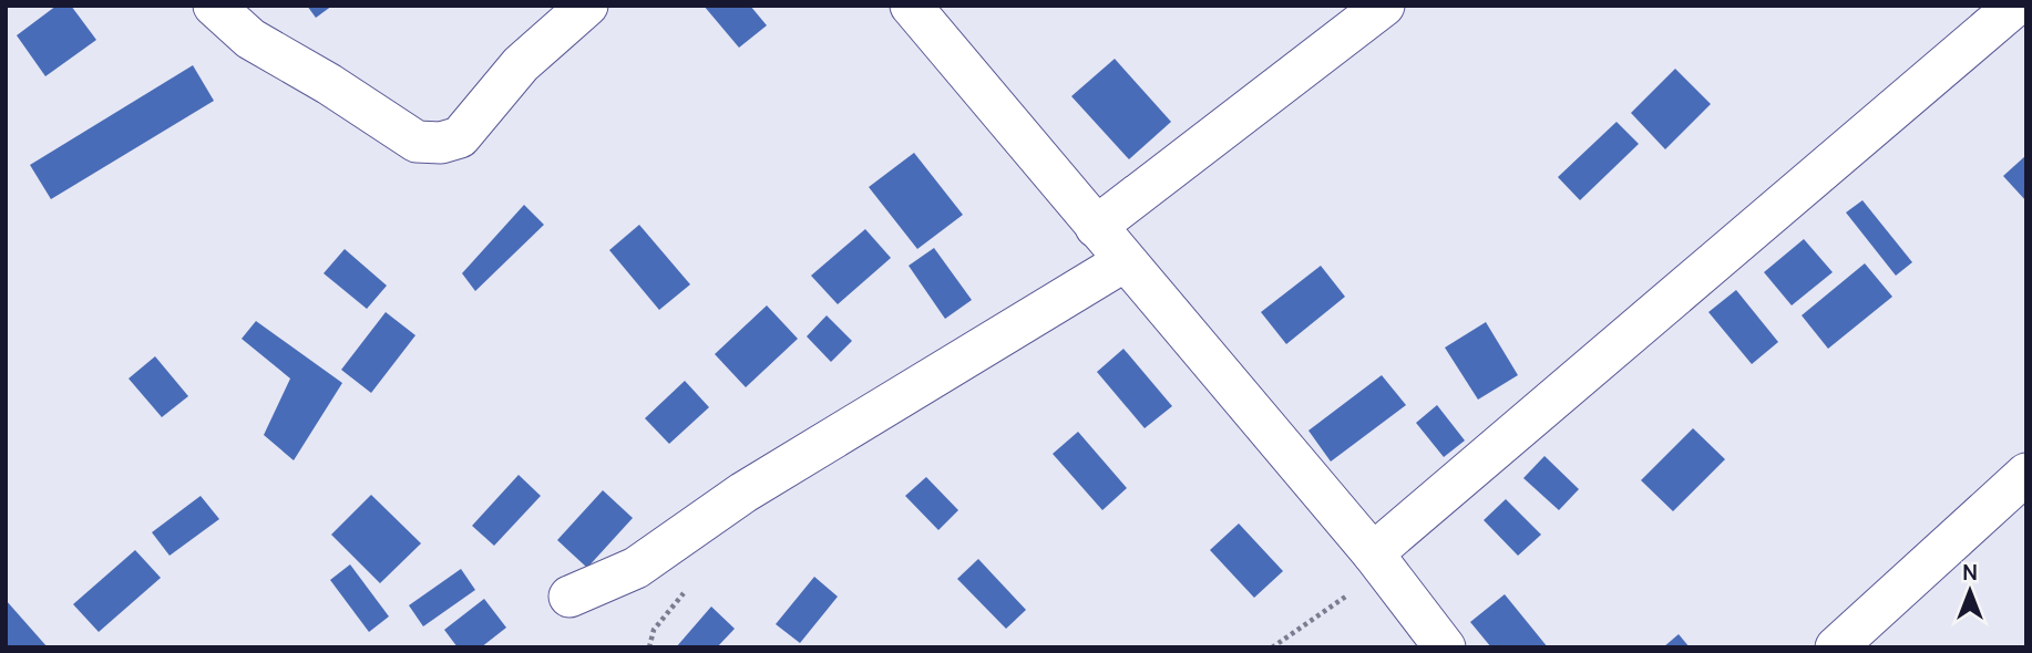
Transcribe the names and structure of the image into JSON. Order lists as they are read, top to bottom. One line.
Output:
{"north":"top"}
